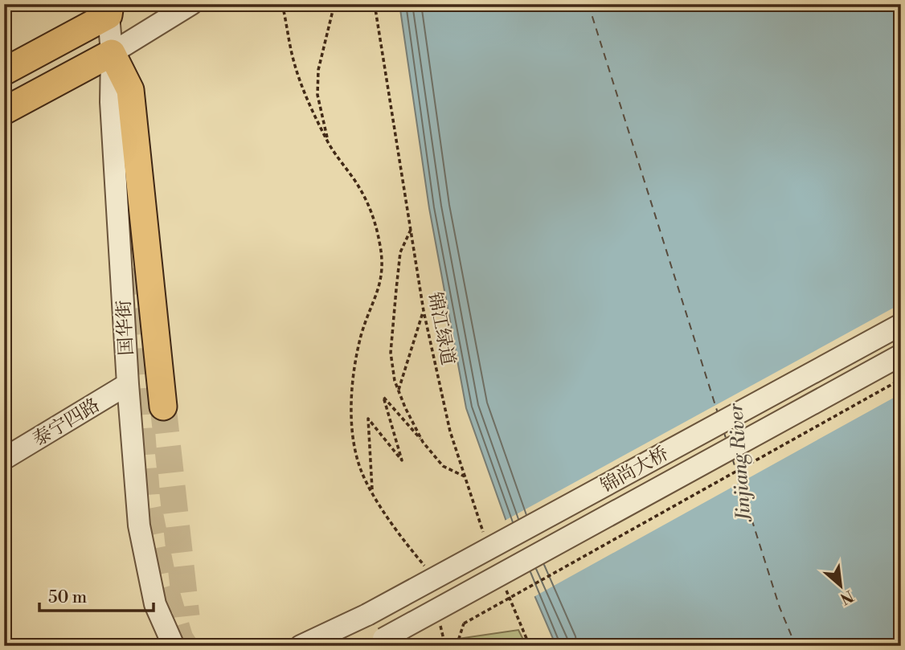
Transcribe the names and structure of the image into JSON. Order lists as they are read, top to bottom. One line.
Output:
{"streets":{"street":["国华街","泰宁四路","锦尚大桥"],"path":["锦江绿道"]},"crossings":[["国华街","泰宁四路"]],"water":["Jinjiang River"],"scale_bar":"50 m","north":"bottom right"}
